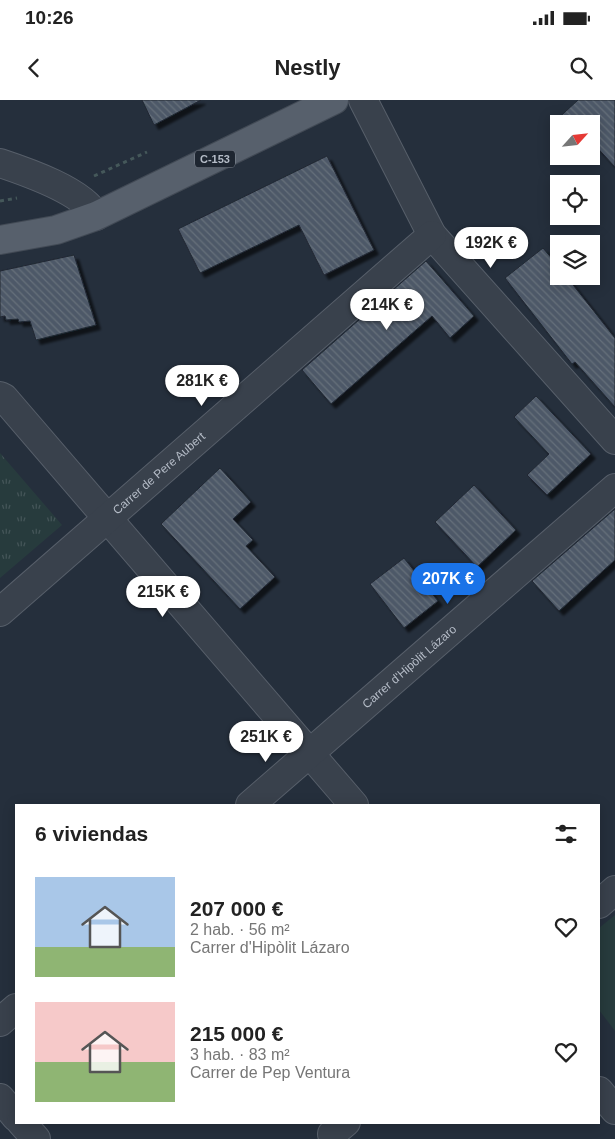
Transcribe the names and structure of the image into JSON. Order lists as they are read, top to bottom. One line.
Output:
{"streets":{"main road":["C-153"],"street":["Carrer de Pere Aubert","Carrer d'Hipòlit Lázaro"]},"north":"top right","page":{"status":"10:26","header":"Nestly","price":["192K €","214K €","281K €","207K €","215K €","251K €"],"heading":"6 viviendas","list":[{"name":"207 000 €","note":"2 hab. · 56 m² · Carrer d'Hipòlit Lázaro"},{"name":"215 000 €","note":"3 hab. · 83 m² · Carrer de Pep Ventura"}]}}
